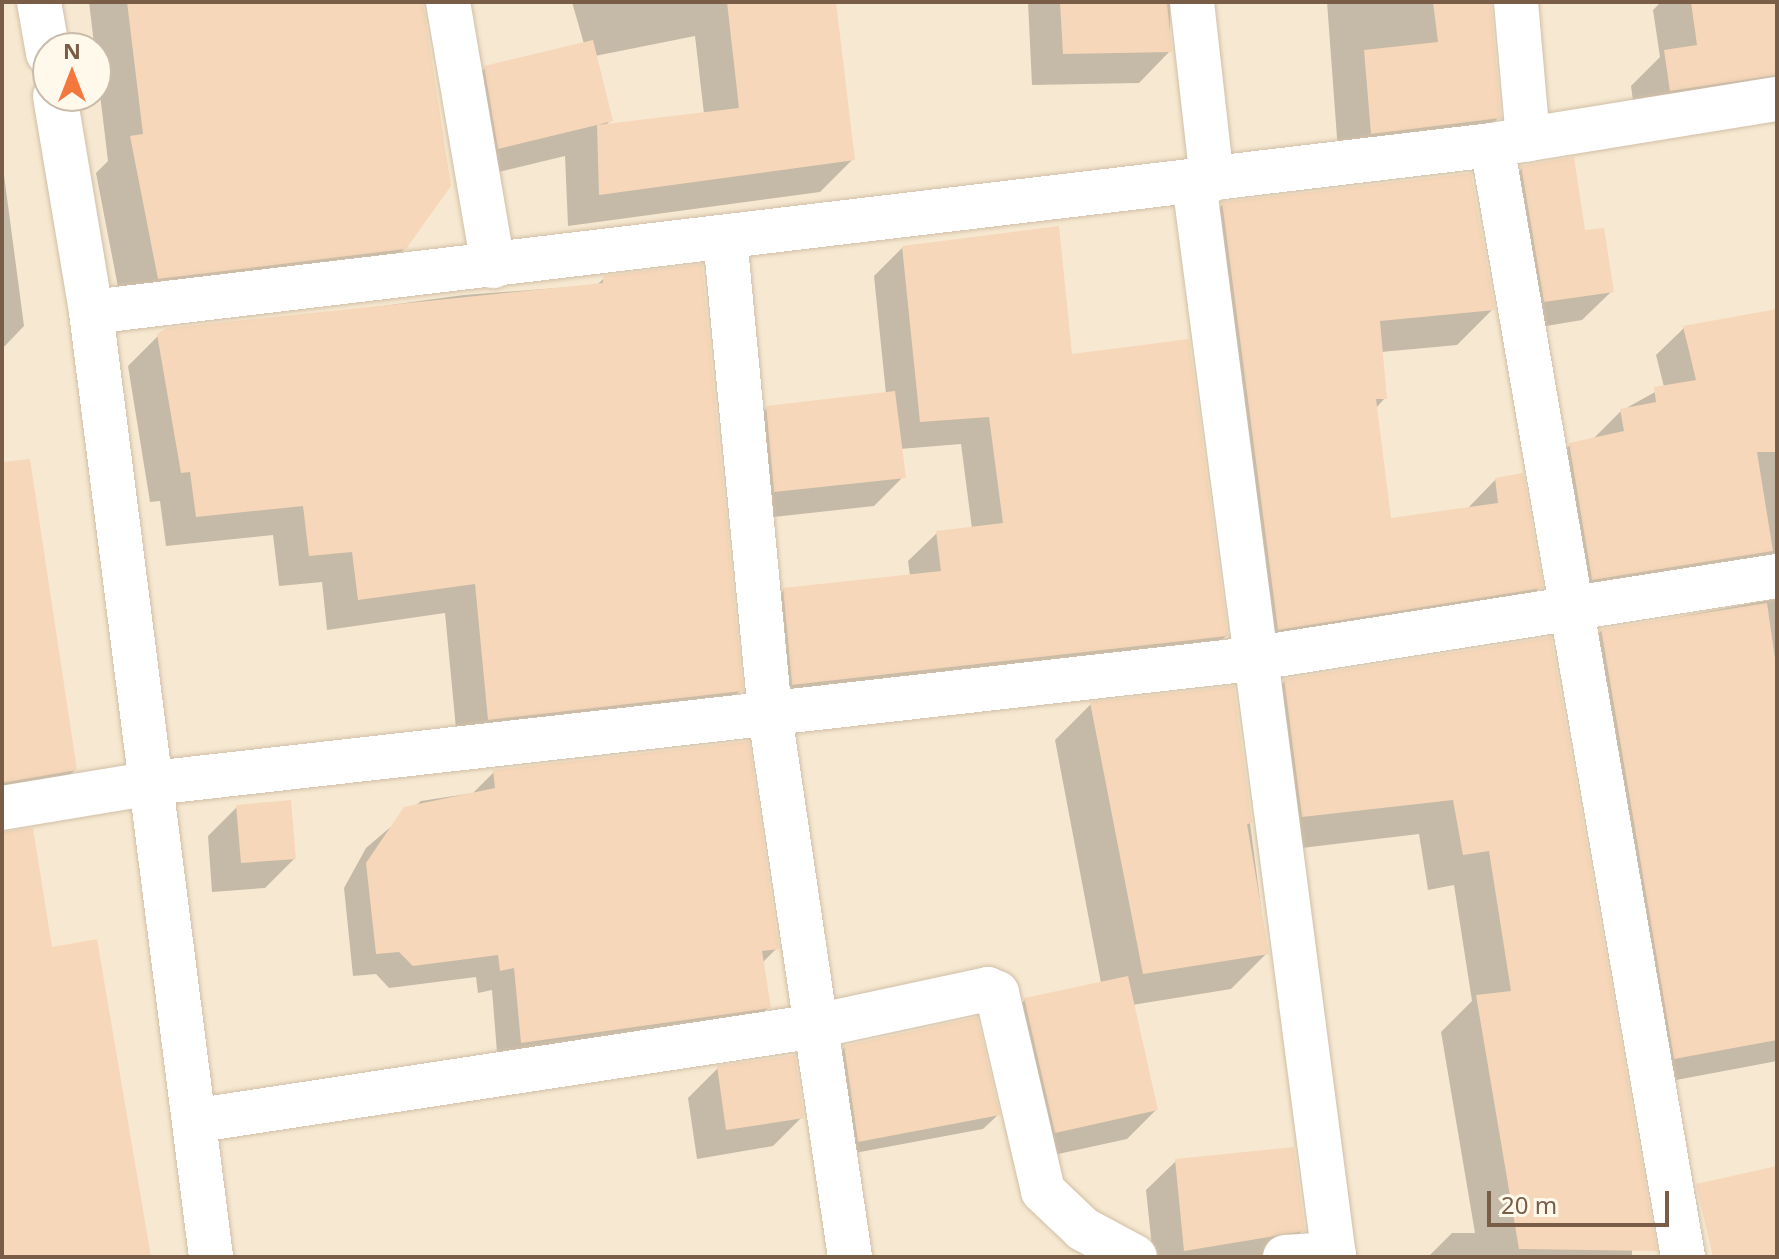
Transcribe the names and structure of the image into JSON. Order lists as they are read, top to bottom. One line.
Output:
{"scale_bar":"20 m","north":"top"}
